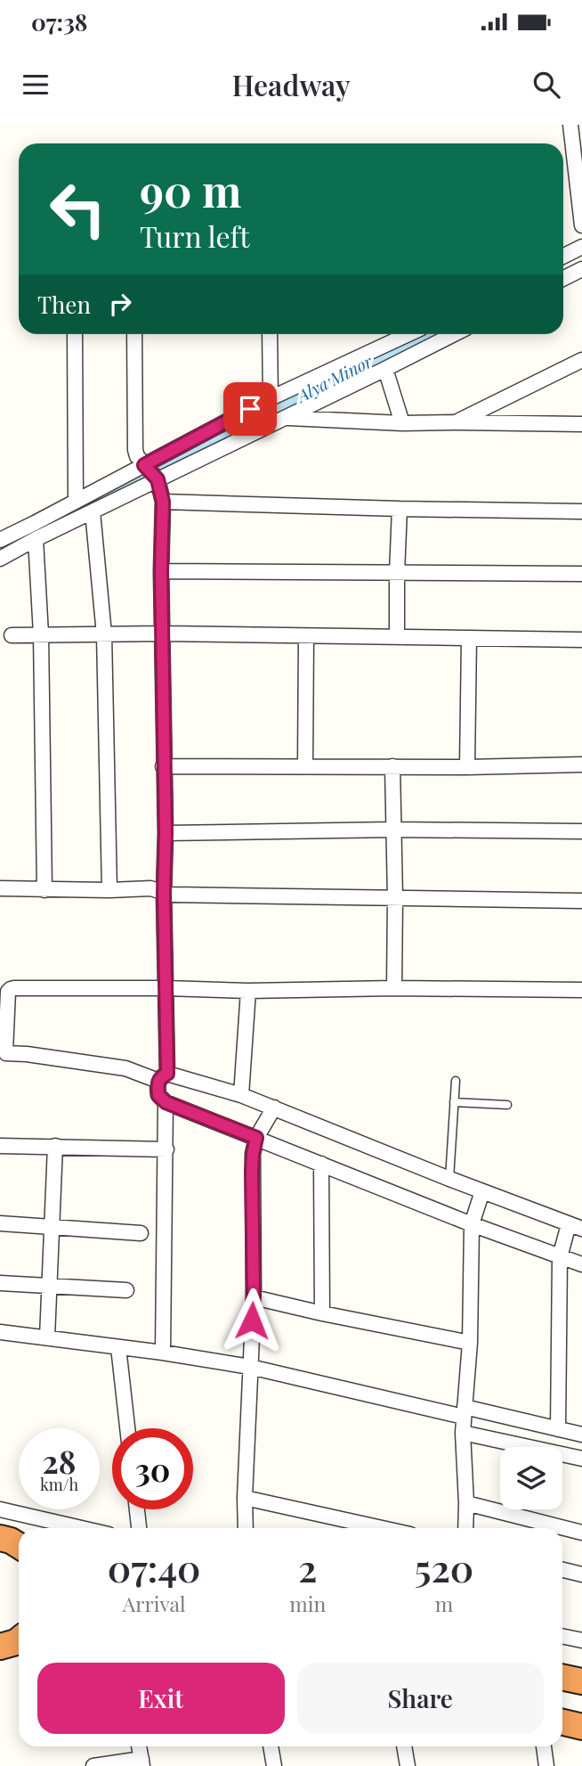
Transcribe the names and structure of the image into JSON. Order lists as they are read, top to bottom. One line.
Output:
{"water":["Alya Minor"],"page":{"status":"07:38","header":"Headway","turn":["90 m","Turn left"],"then":"Then","speed":"28 km/h","limit":"30","eta":["07:40","Arrival","2","min","520","m"],"buttons":["Exit","Share"]}}
